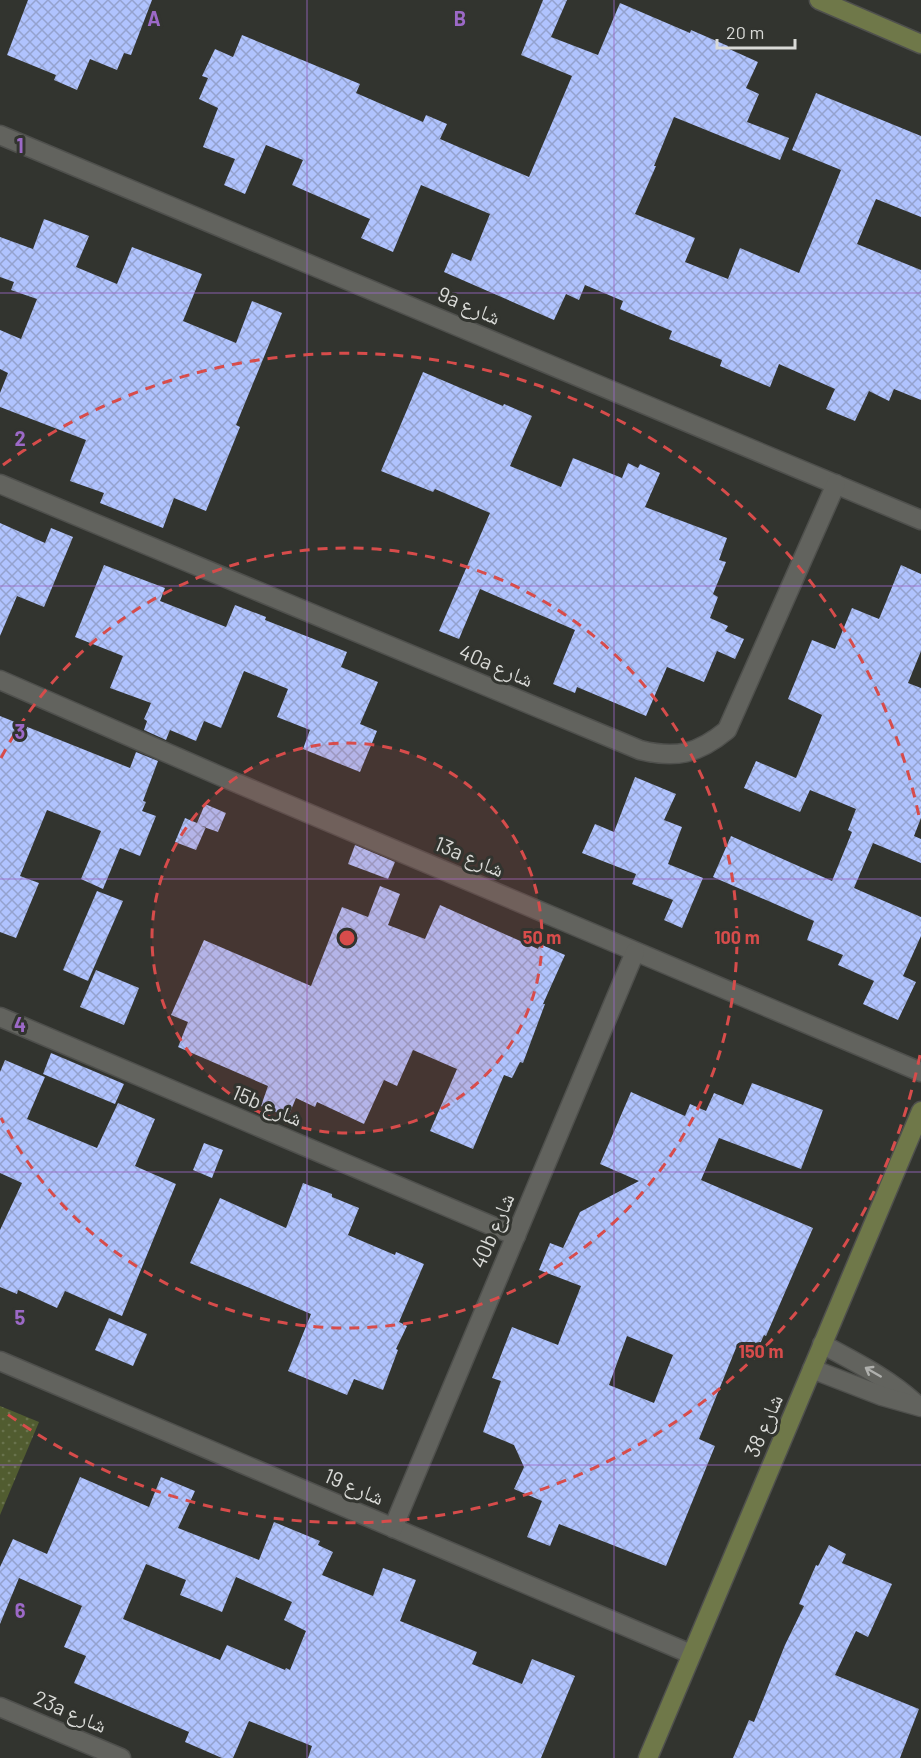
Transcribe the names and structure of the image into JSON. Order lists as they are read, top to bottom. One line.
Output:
{"streets":{"street":["9a شارع","40a شارع","13a شارع","15b شارع","40b شارع","شارع 38","شارع 19","23a شارع"]},"crossings":[["9a شارع","40a شارع"],["13a شارع","40b شارع"],["15b شارع","40b شارع"],["40b شارع","شارع 19"],["شارع 38","شارع 19"]],"scale_bar":"20 m","grid":{"columns":["A","B"],"rows":["1","2","3","4","5","6"]},"rings":["50 m","100 m","150 m"]}
